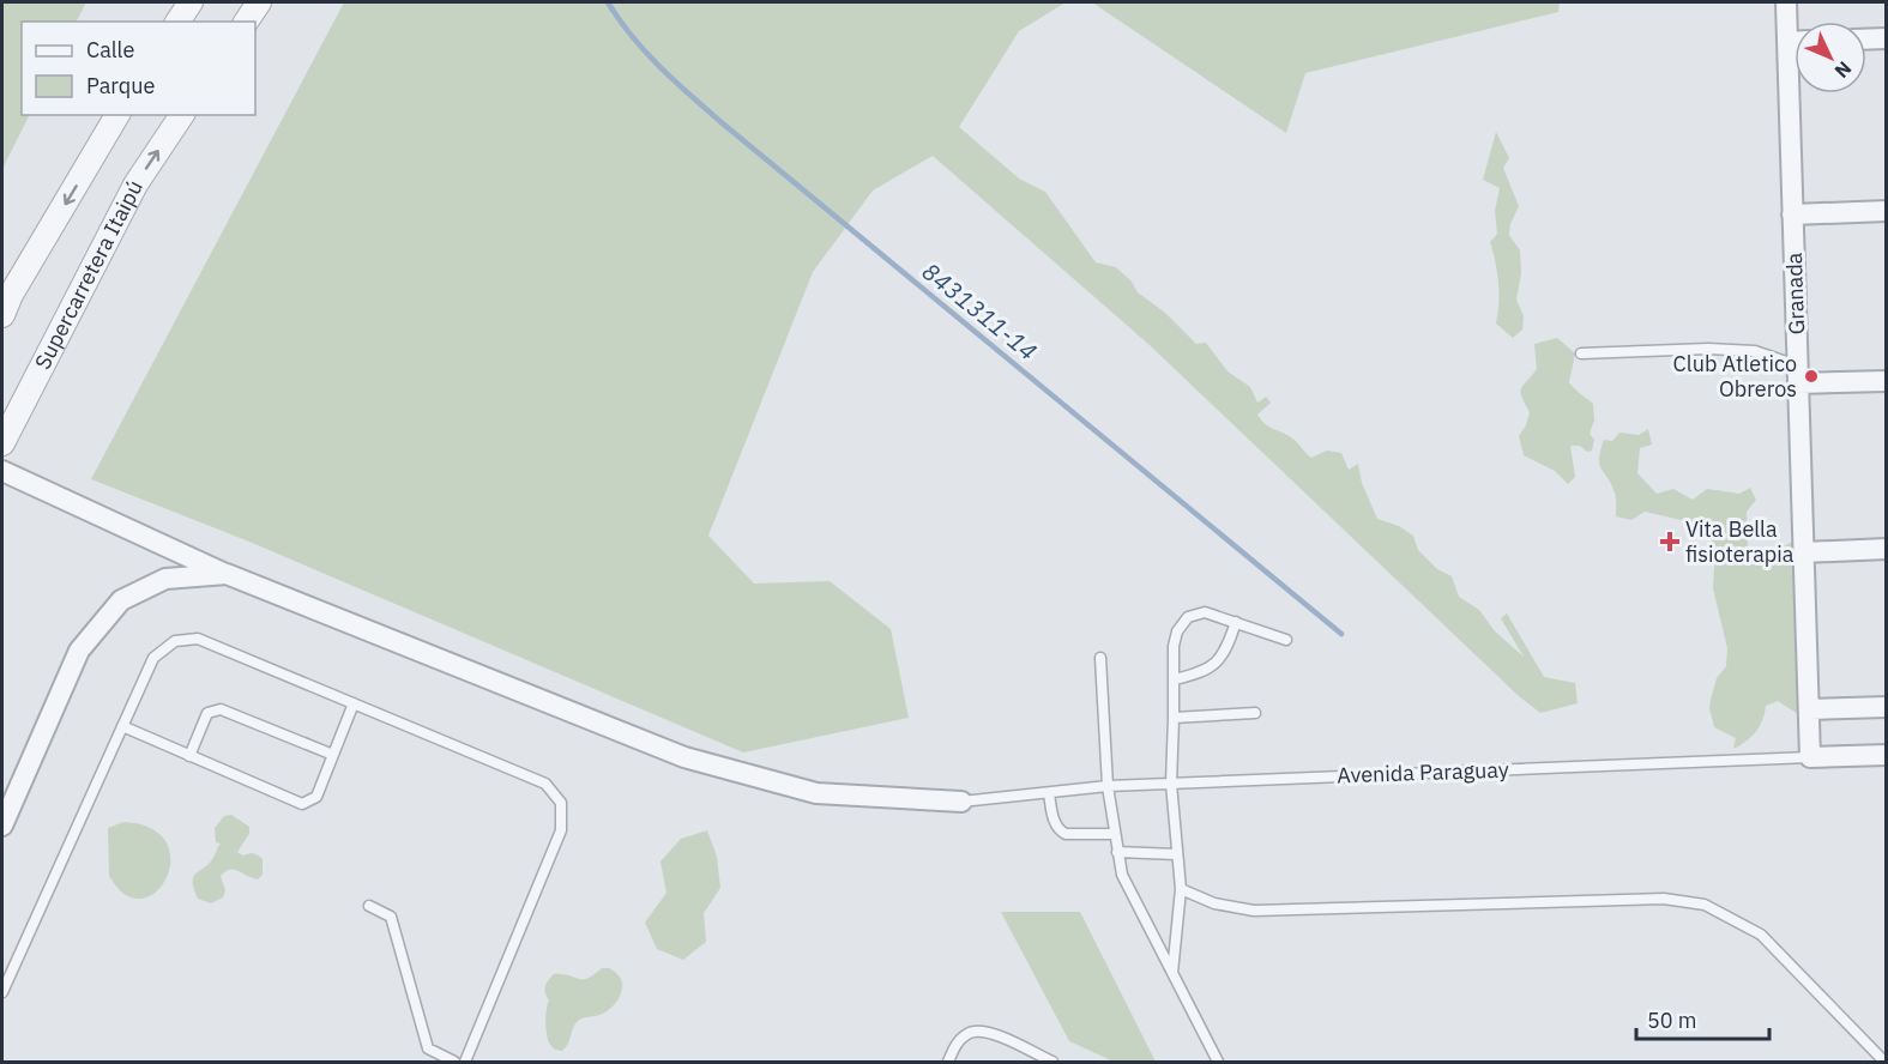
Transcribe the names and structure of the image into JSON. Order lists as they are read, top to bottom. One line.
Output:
{"streets":{"street":["Supercarretera Itaipú","Granada","Avenida Paraguay"]},"crossings":[["Granada","Avenida Paraguay"]],"water":["8431311-14"],"places":{"other":["Club Atletico Obreros"],"health":["Vita Bella fisioterapia"]},"legend":["Calle","Parque"],"scale_bar":"50 m","north":"bottom right"}
